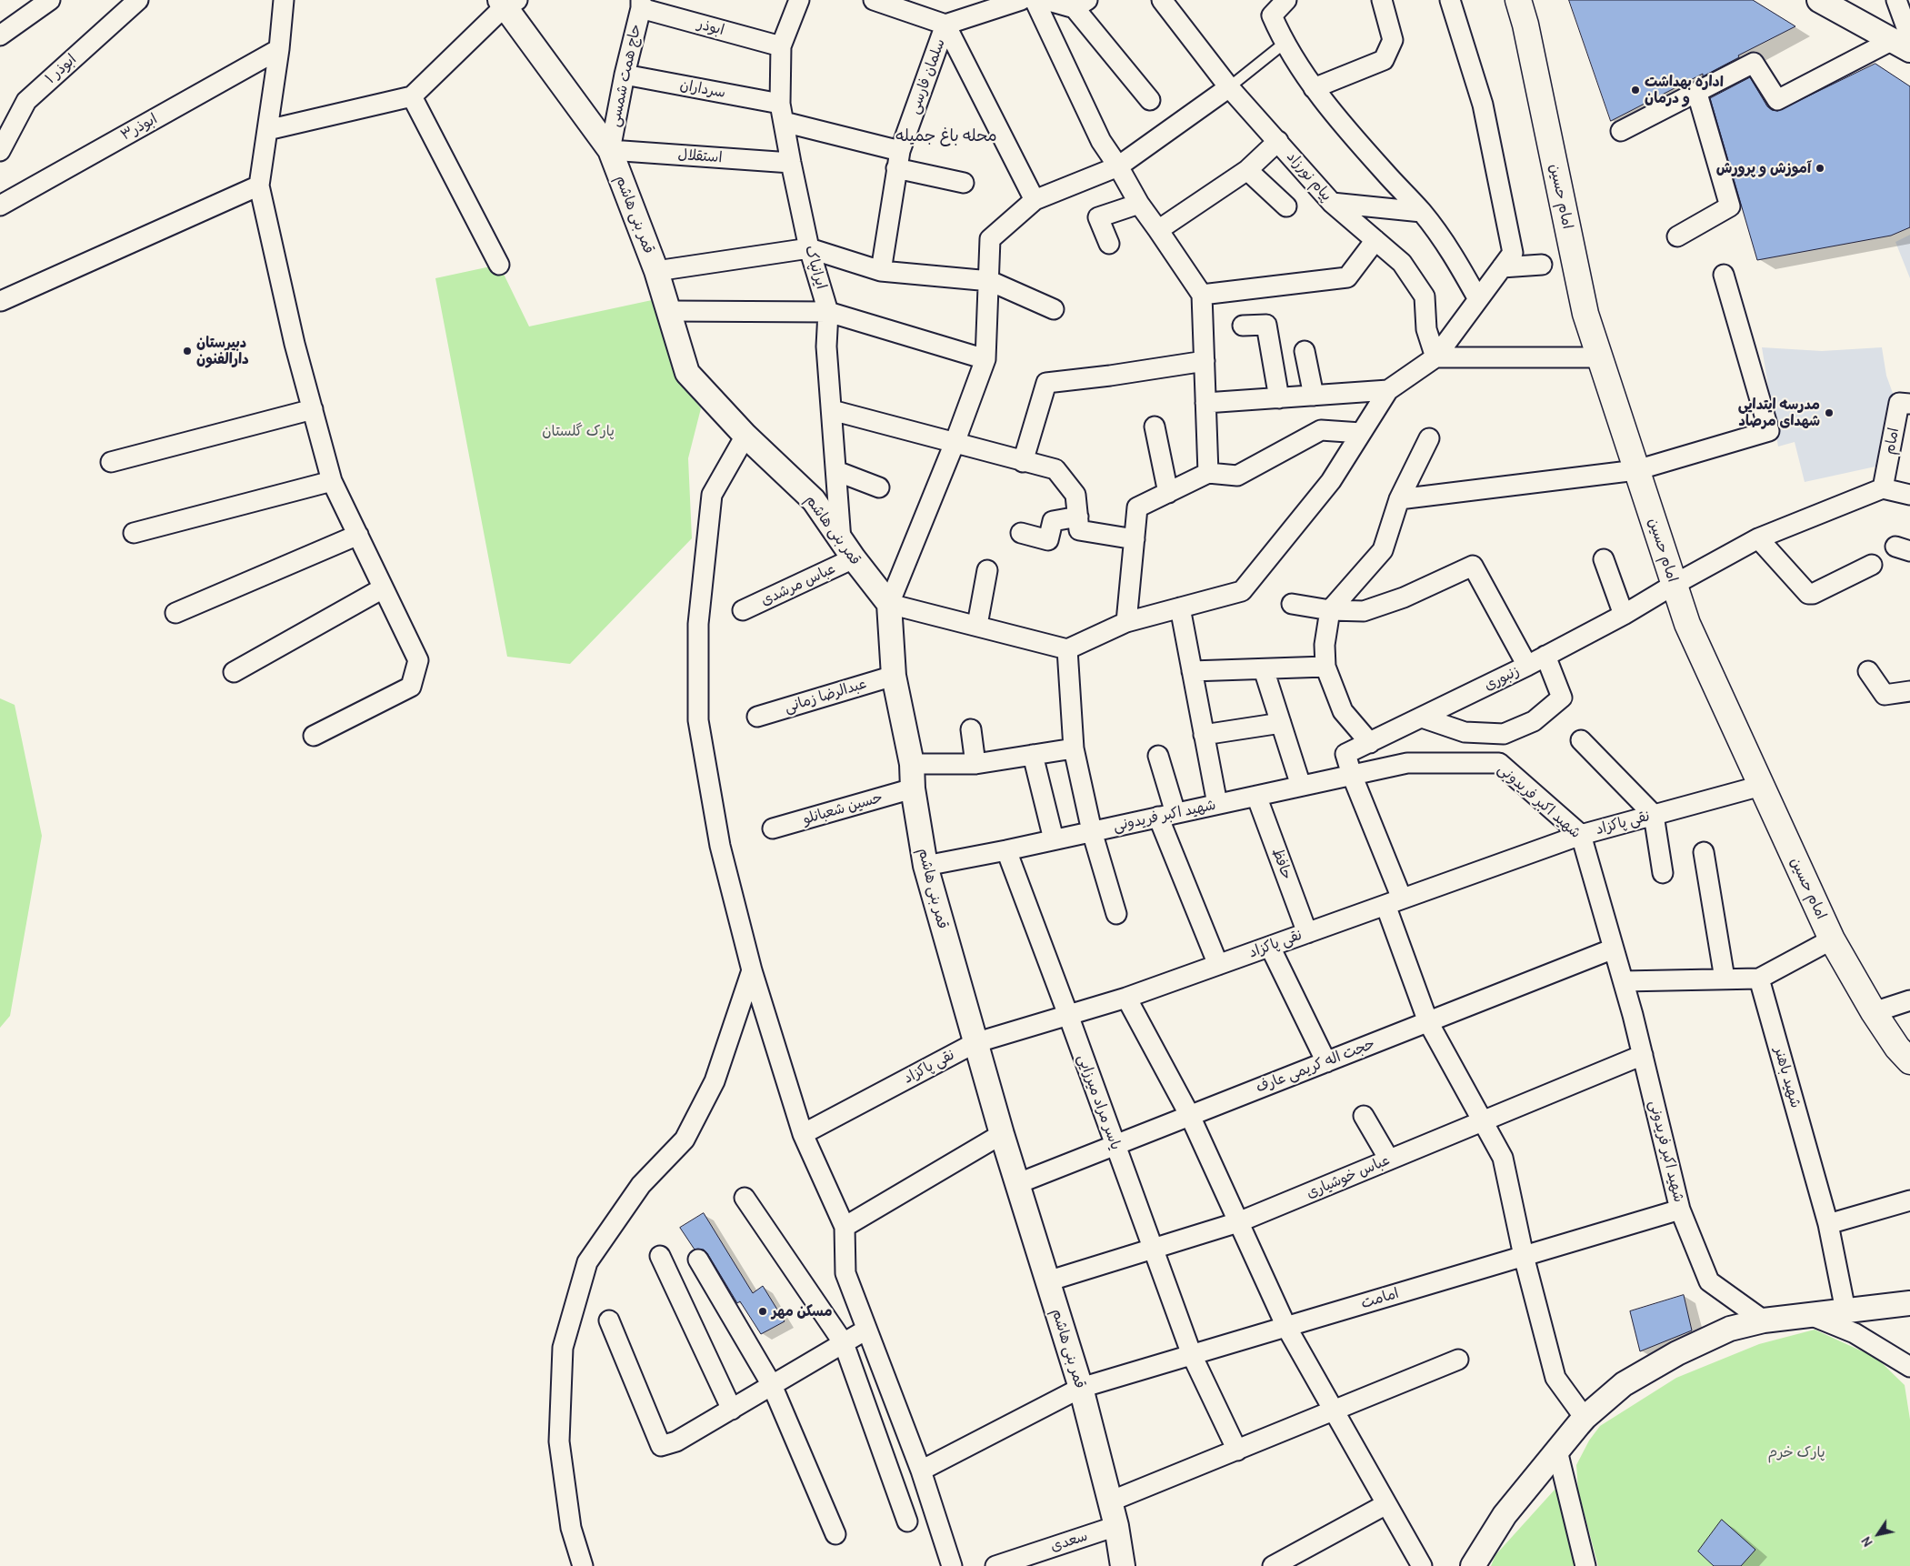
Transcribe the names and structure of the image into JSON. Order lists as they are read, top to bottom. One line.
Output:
{"streets":{"main road":["امام حسین"],"street":["ابوذر","ابوذر ۱","حاج همت شمسی","سلمان فارسی","سرداران","ابوذر۳","استقلال","پیام نورزاد","قمر بنی هاشم","ایرانپاک","امام","عباس مرشدی","زنبوری","عبدالرضا زمانی","شهید اکبر فریدونی","حسین شعبانلو","نقی پاکزاد","حافظ","حجت اله کریمی عارف","شهید باهنر","یاسر مراد میرزایی","عباس خوشیاری","امامت","سعدی"]},"crossings":[["ابوذر","حاج همت شمسی"],["ابوذر","ایرانپاک"],["حاج همت شمسی","سرداران"],["حاج همت شمسی","استقلال"],["حاج همت شمسی","قمر بنی هاشم"],["سرداران","ایرانپاک"],["استقلال","قمر بنی هاشم"],["استقلال","ایرانپاک"],["امام حسین","زنبوری"],["امام حسین","نقی پاکزاد"],["قمر بنی هاشم","ایرانپاک"],["قمر بنی هاشم","عباس مرشدی"],["قمر بنی هاشم","عبدالرضا زمانی"],["قمر بنی هاشم","شهید اکبر فریدونی"],["قمر بنی هاشم","حسین شعبانلو"],["قمر بنی هاشم","نقی پاکزاد"],["قمر بنی هاشم","حجت اله کریمی عارف"],["قمر بنی هاشم","عباس خوشیاری"],["قمر بنی هاشم","امامت"],["قمر بنی هاشم","سعدی"],["ایرانپاک","عباس مرشدی"],["امام","زنبوری"],["زنبوری","شهید اکبر فریدونی"],["شهید اکبر فریدونی","نقی پاکزاد"],["شهید اکبر فریدونی","حافظ"],["شهید اکبر فریدونی","حجت اله کریمی عارف"],["شهید اکبر فریدونی","یاسر مراد میرزایی"],["شهید اکبر فریدونی","عباس خوشیاری"],["شهید اکبر فریدونی","امامت"],["نقی پاکزاد","حافظ"],["نقی پاکزاد","یاسر مراد میرزایی"],["حجت اله کریمی عارف","یاسر مراد میرزایی"],["یاسر مراد میرزایی","عباس خوشیاری"],["یاسر مراد میرزایی","امامت"]],"districts":["محله باغ‌ جمیله"],"parks":["پارک گلستان","پارک خرم"],"places":["اداره بهداشت و درمان","آموزش و پرورش","دبیرستان دارالفنون","مدرسه ایتدایی شهدای مرصاد","مسکن مهر"],"north":"bottom left"}
